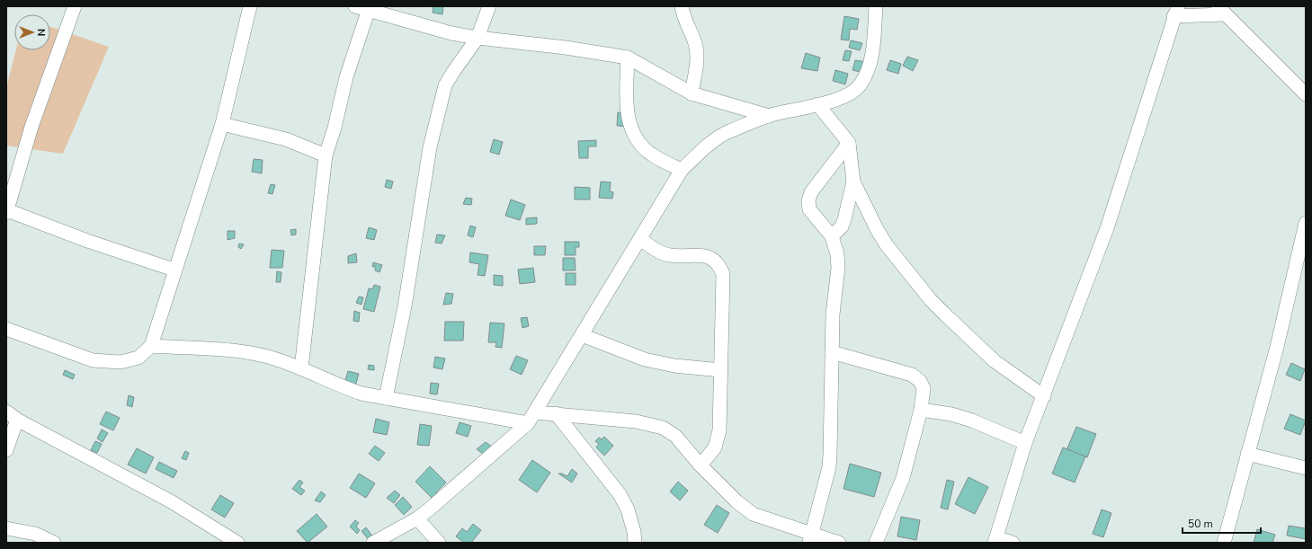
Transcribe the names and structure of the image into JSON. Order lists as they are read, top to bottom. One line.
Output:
{"scale_bar":"50 m","north":"right"}
